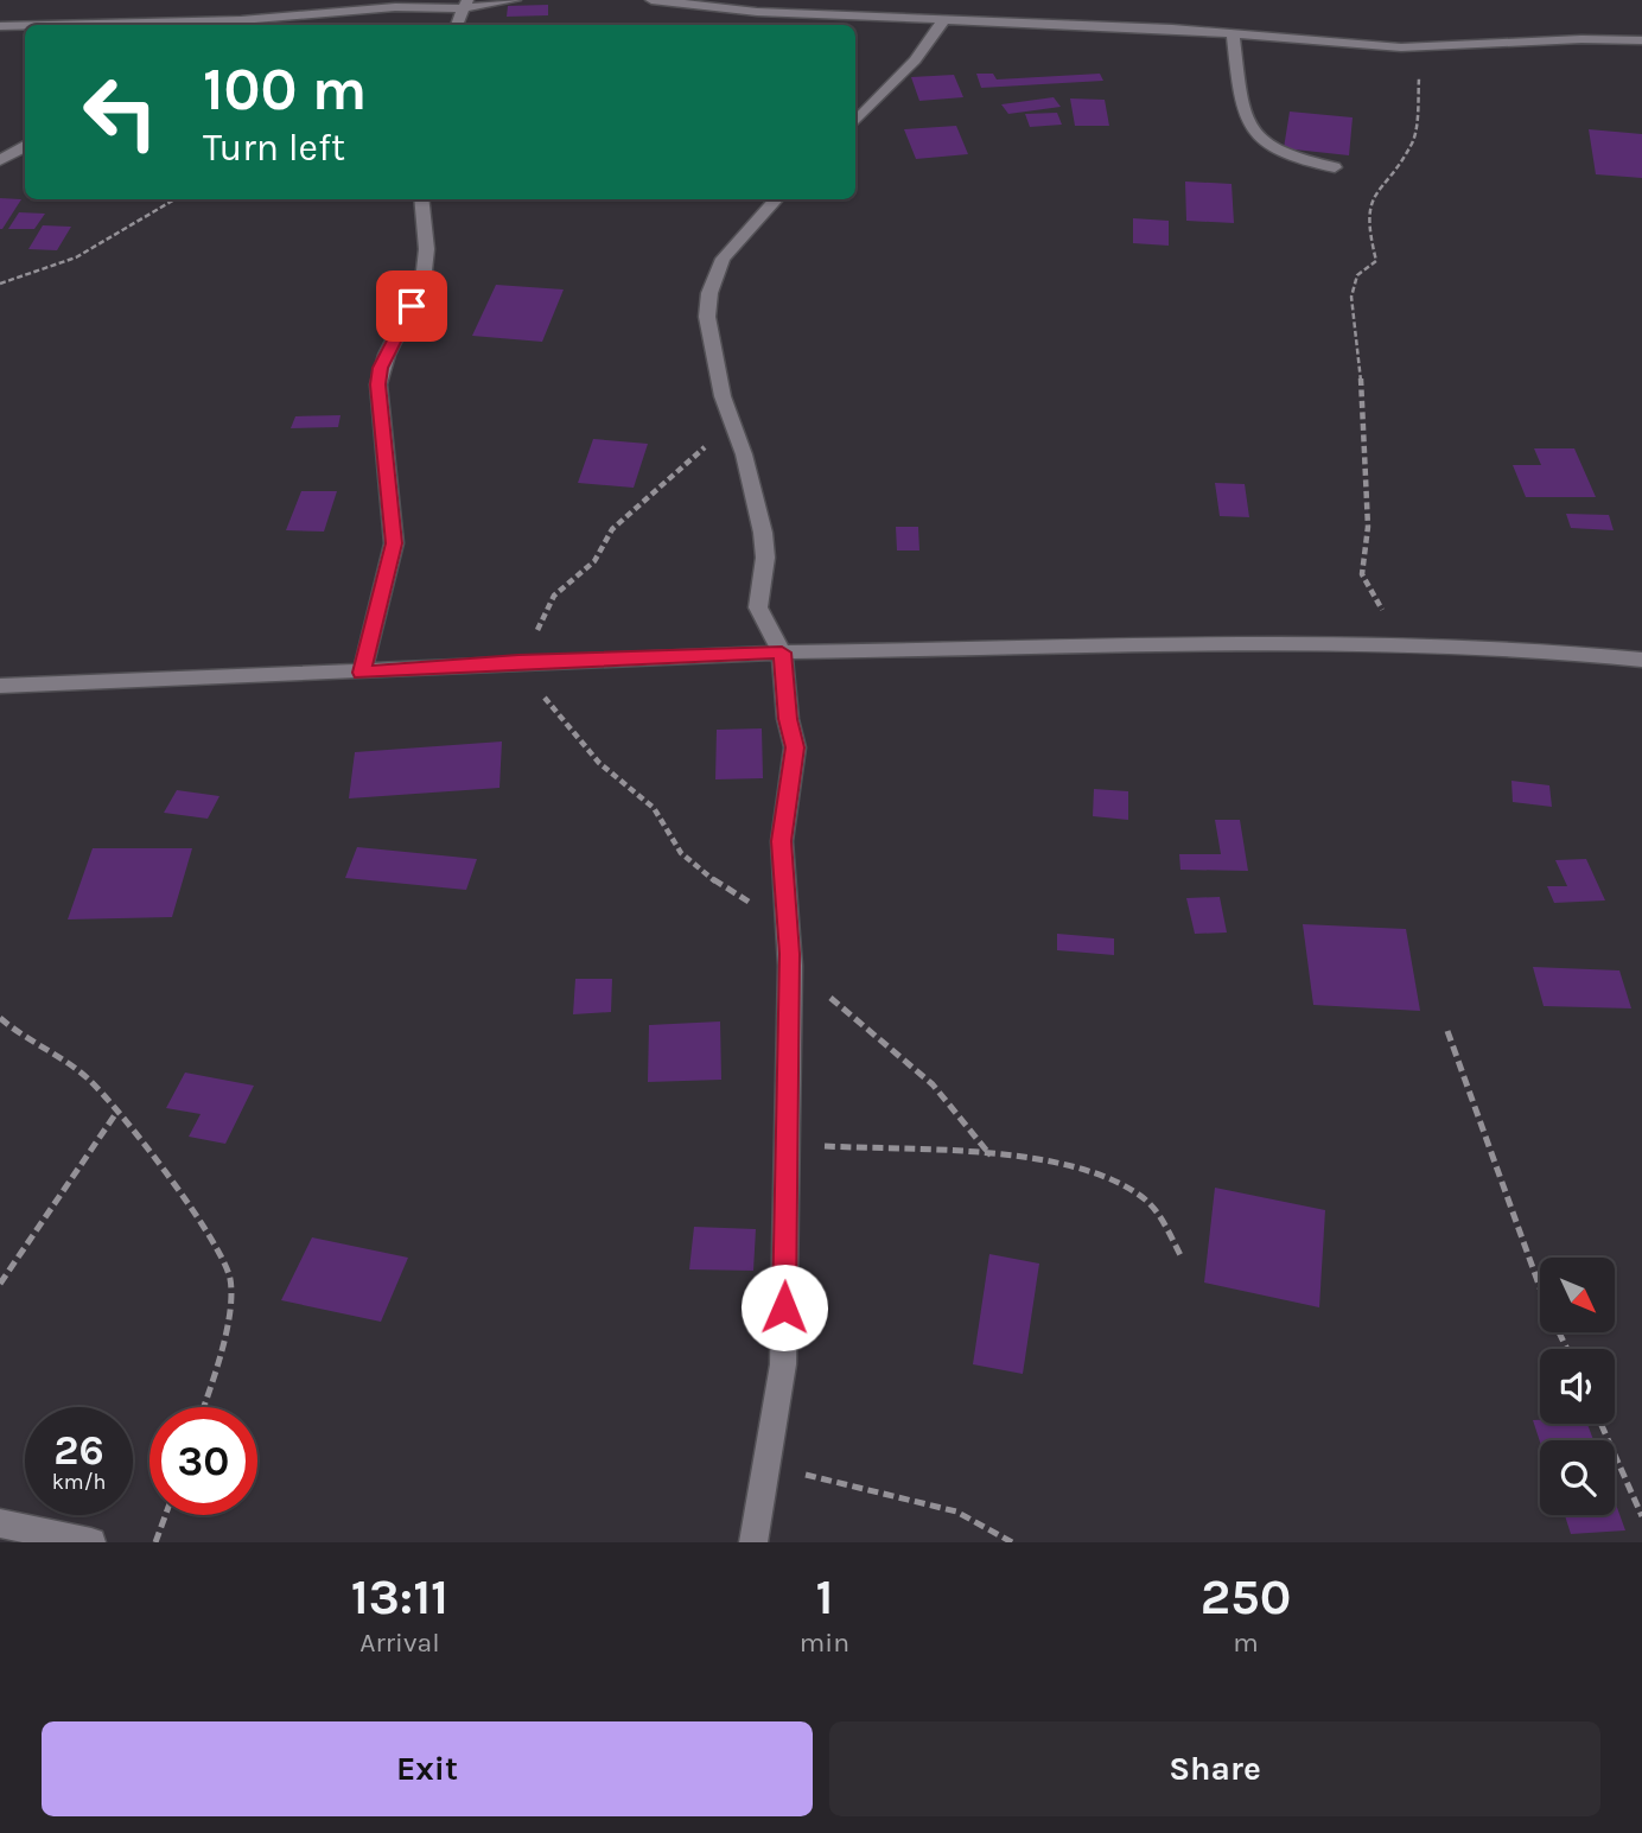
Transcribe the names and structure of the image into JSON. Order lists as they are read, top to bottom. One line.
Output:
{"north":"bottom right","page":{"turn":["100 m","Turn left"],"speed":"26 km/h","limit":"30","eta":["13:11","Arrival","1","min","250","m"],"buttons":["Exit","Share"]}}
